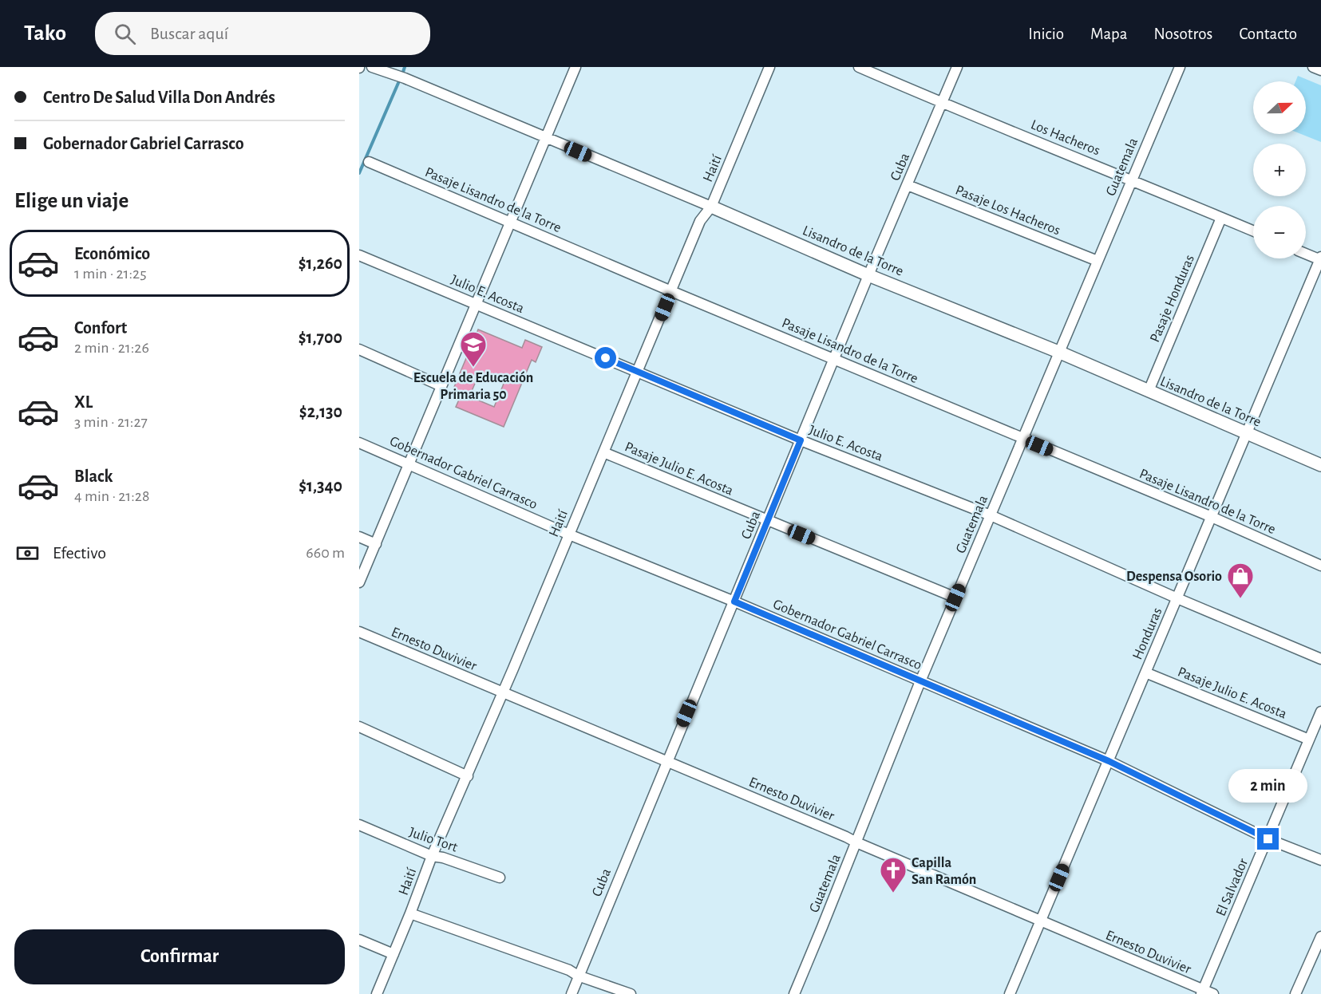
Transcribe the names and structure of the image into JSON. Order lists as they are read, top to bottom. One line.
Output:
{"streets":{"main road":["Lisandro de la Torre"],"street":["Los Hacheros","Cuba","Guatemala","Haití","Pasaje Lisandro de la Torre","Pasaje Los Hacheros","Julio E. Acosta","Pasaje Honduras","Pasaje Julio E. Acosta","Gobernador Gabriel Carrasco","Honduras","Ernesto Duvivier","Julio Tort","El Salvador"]},"crossings":[["Los Hacheros","Cuba"],["Los Hacheros","Guatemala"],["Los Hacheros","Pasaje Honduras"],["Cuba","Pasaje Lisandro de la Torre"],["Cuba","Pasaje Los Hacheros"],["Cuba","Lisandro de la Torre"],["Cuba","Julio E. Acosta"],["Cuba","Pasaje Julio E. Acosta"],["Cuba","Gobernador Gabriel Carrasco"],["Cuba","Ernesto Duvivier"],["Guatemala","Pasaje Lisandro de la Torre"],["Guatemala","Pasaje Los Hacheros"],["Guatemala","Lisandro de la Torre"],["Guatemala","Julio E. Acosta"],["Guatemala","Pasaje Julio E. Acosta"],["Guatemala","Gobernador Gabriel Carrasco"],["Guatemala","Ernesto Duvivier"],["Haití","Pasaje Lisandro de la Torre"],["Haití","Lisandro de la Torre"],["Haití","Julio E. Acosta"],["Haití","Pasaje Julio E. Acosta"],["Haití","Gobernador Gabriel Carrasco"],["Haití","Ernesto Duvivier"],["Haití","Julio Tort"],["Pasaje Lisandro de la Torre","Honduras"],["Lisandro de la Torre","Pasaje Honduras"],["Lisandro de la Torre","Honduras"],["Julio E. Acosta","Honduras"],["Pasaje Julio E. Acosta","Honduras"],["Pasaje Julio E. Acosta","El Salvador"],["Gobernador Gabriel Carrasco","Honduras"],["Gobernador Gabriel Carrasco","El Salvador"],["Honduras","Ernesto Duvivier"],["Ernesto Duvivier","El Salvador"]],"places":{"school or university":["Escuela de Educación Primaria 50"],"shop":["Despensa Osorio"],"church":["Capilla San Ramón"]},"north":"right","page":{"header":"Tako","search":"Buscar aquí","nav":["Inicio","Mapa","Nosotros","Contacto"],"banner":["Centro De Salud Villa Don Andrés","Gobernador Gabriel Carrasco"],"map_buttons":["+","−"],"heading":"Elige un viaje","list":[{"name":"Económico","note":"1 min · 21:25","value":"$1,260"},{"name":"Confort","note":"2 min · 21:26","value":"$1,700"},{"name":"XL","note":"3 min · 21:27","value":"$2,130"},{"name":"Black","note":"4 min · 21:28","value":"$1,340"}],"pay":["Efectivo","660 m"],"bubble":"2 min","buttons":"Confirmar"}}
